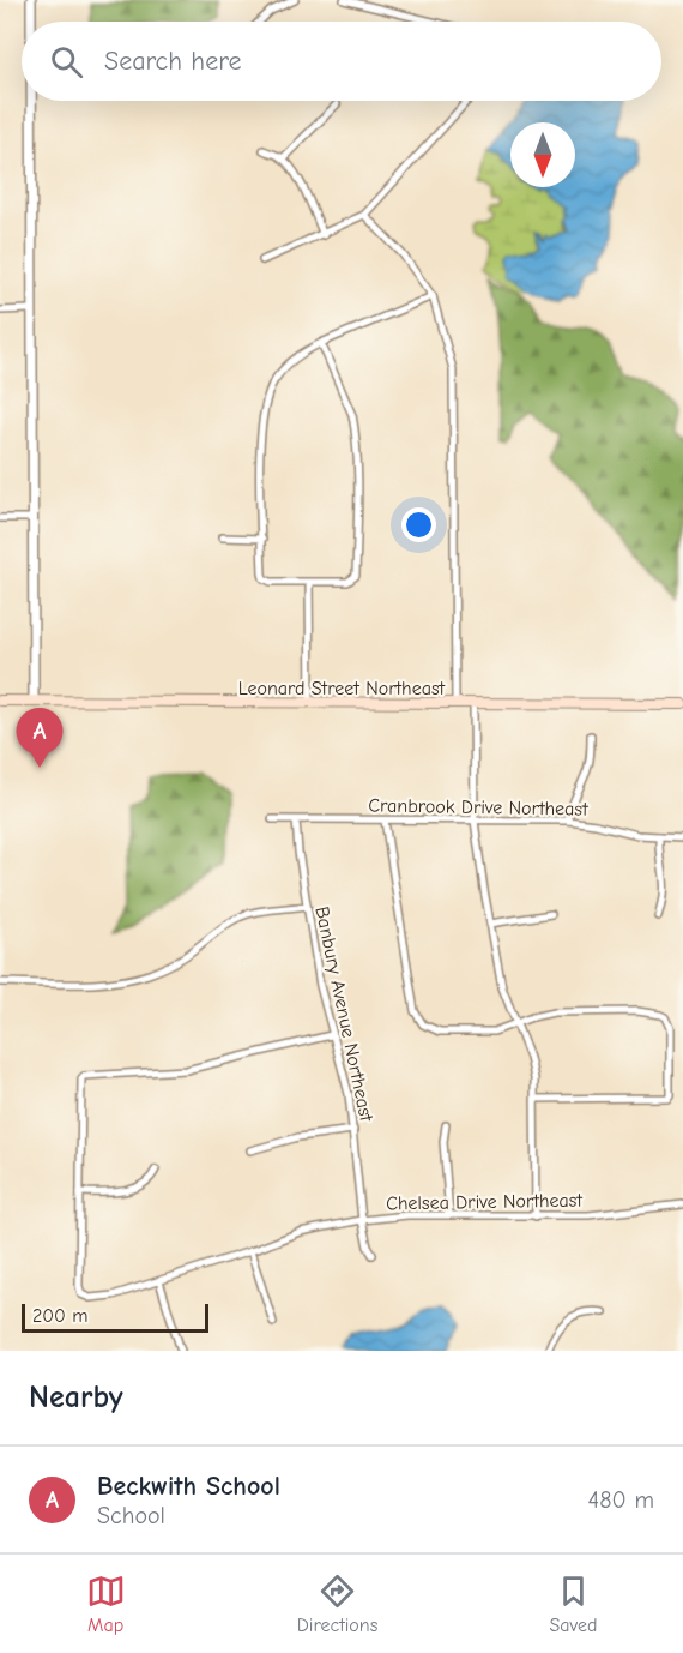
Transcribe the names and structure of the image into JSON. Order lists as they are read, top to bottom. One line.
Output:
{"streets":{"main road":["Leonard Street Northeast"],"street":["Cranbrook Drive Northeast","Banbury Avenue Northeast","Chelsea Drive Northeast"]},"crossings":[["Cranbrook Drive Northeast","Banbury Avenue Northeast"],["Banbury Avenue Northeast","Chelsea Drive Northeast"]],"scale_bar":"200 m","north":"bottom","page":{"search":"Search here","pins":"A","scale":"200 m","heading":"Nearby","list":[{"mark":"A","name":"Beckwith School","note":"School","value":"480 m"}],"nav":["Map","Directions","Saved"]}}
